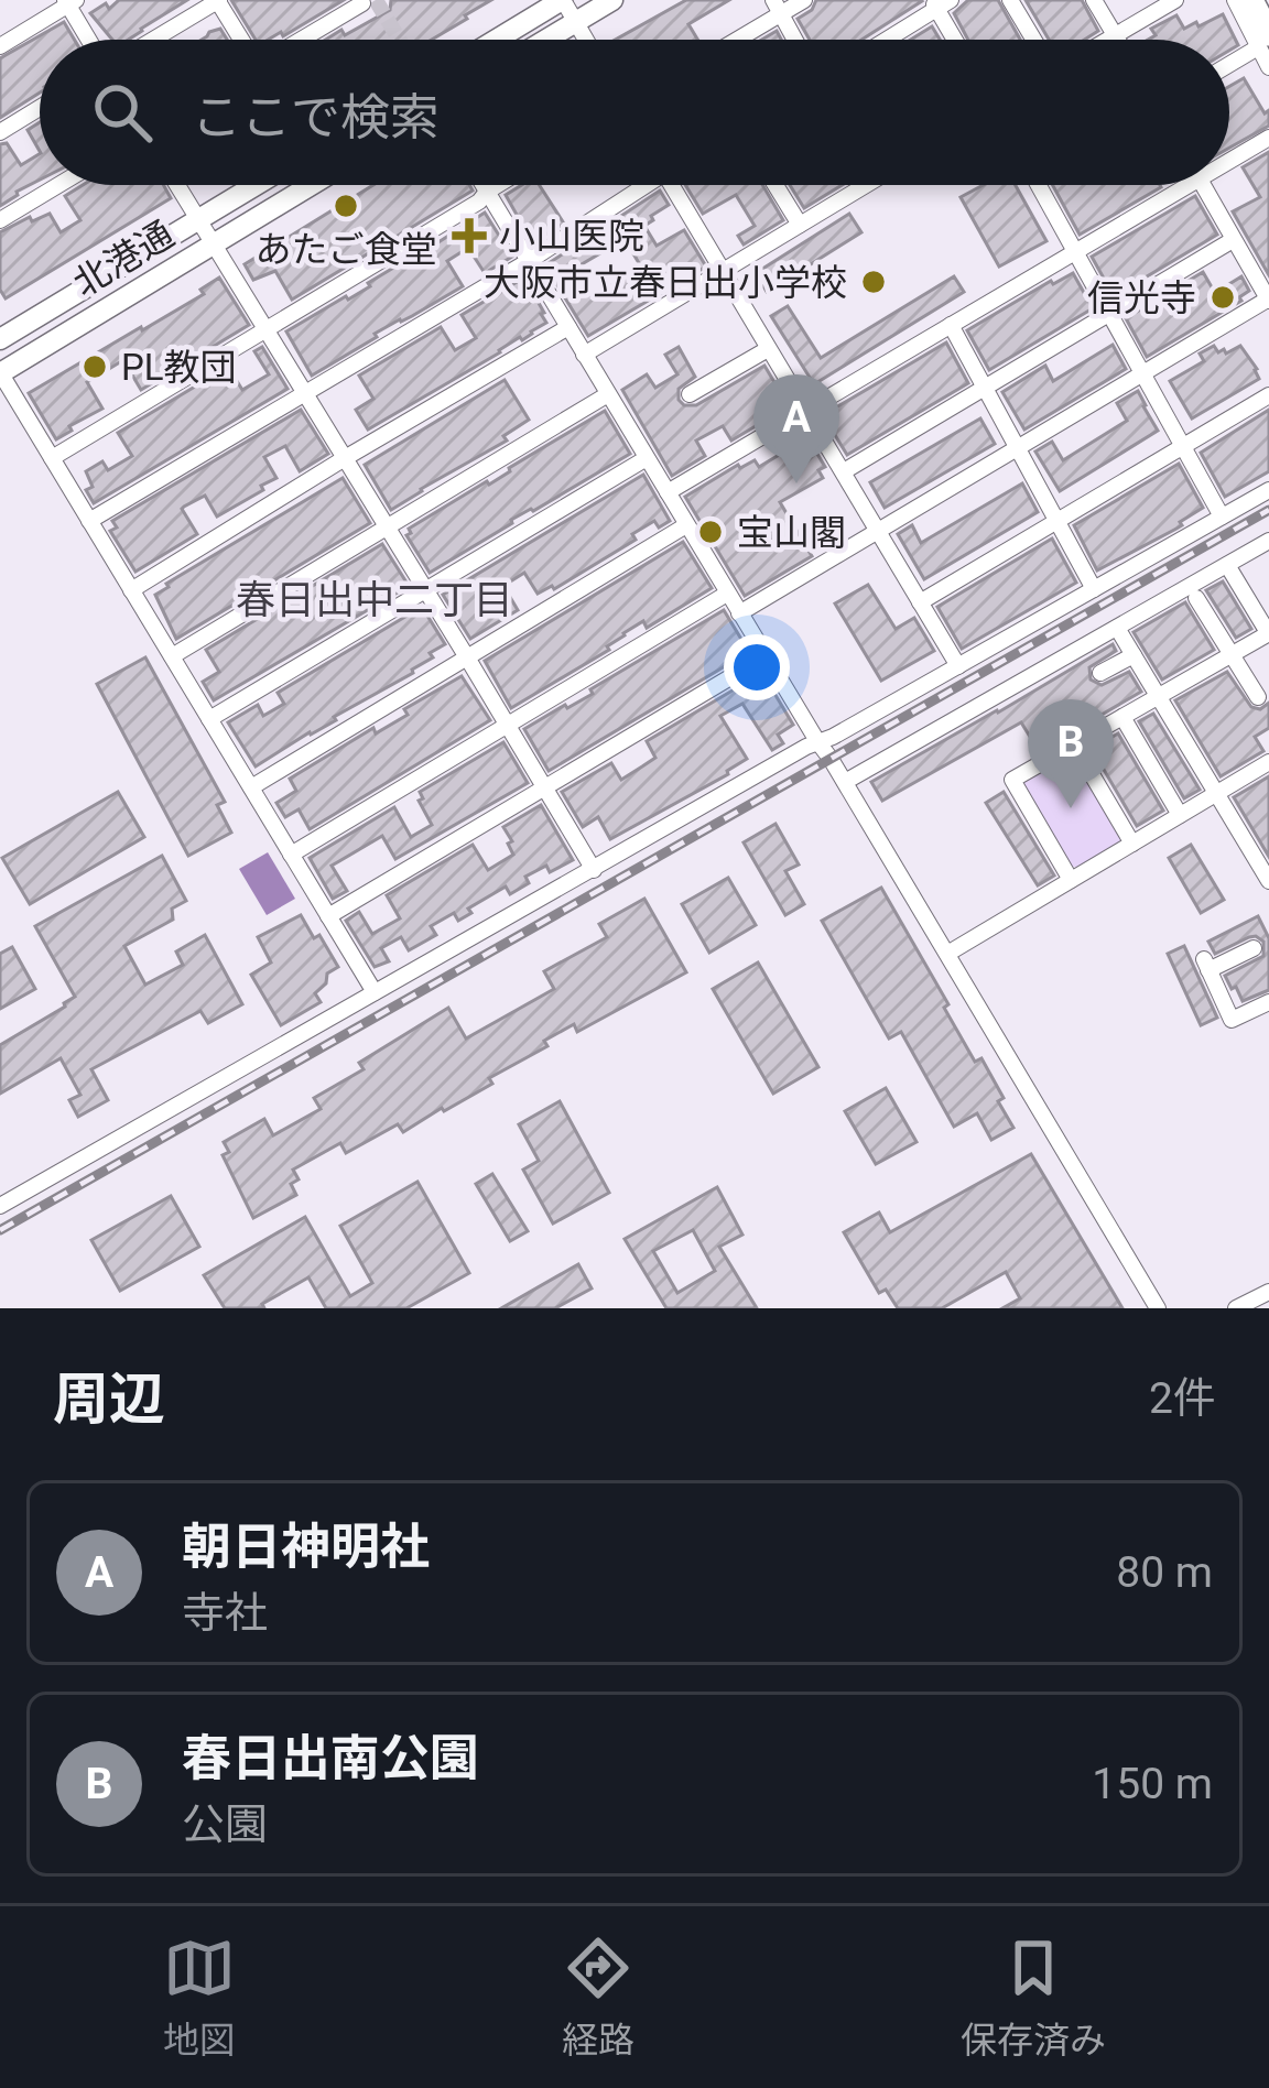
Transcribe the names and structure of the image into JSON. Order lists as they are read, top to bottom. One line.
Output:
{"streets":{"main road":["北港通"]},"districts":["春日出中二丁目"],"places":{"other":["あたご食堂","大阪市立春日出小学校","信光寺","PL教団","宝山閣"],"health":["小山医院"]},"page":{"search":"ここで検索","pins":["A","B"],"heading":["周辺","2件"],"list":[{"mark":"A","name":"朝日神明社","note":"寺社","value":"80 m"},{"mark":"B","name":"春日出南公園","note":"公園","value":"150 m"}],"nav":["地図","経路","保存済み"]}}
